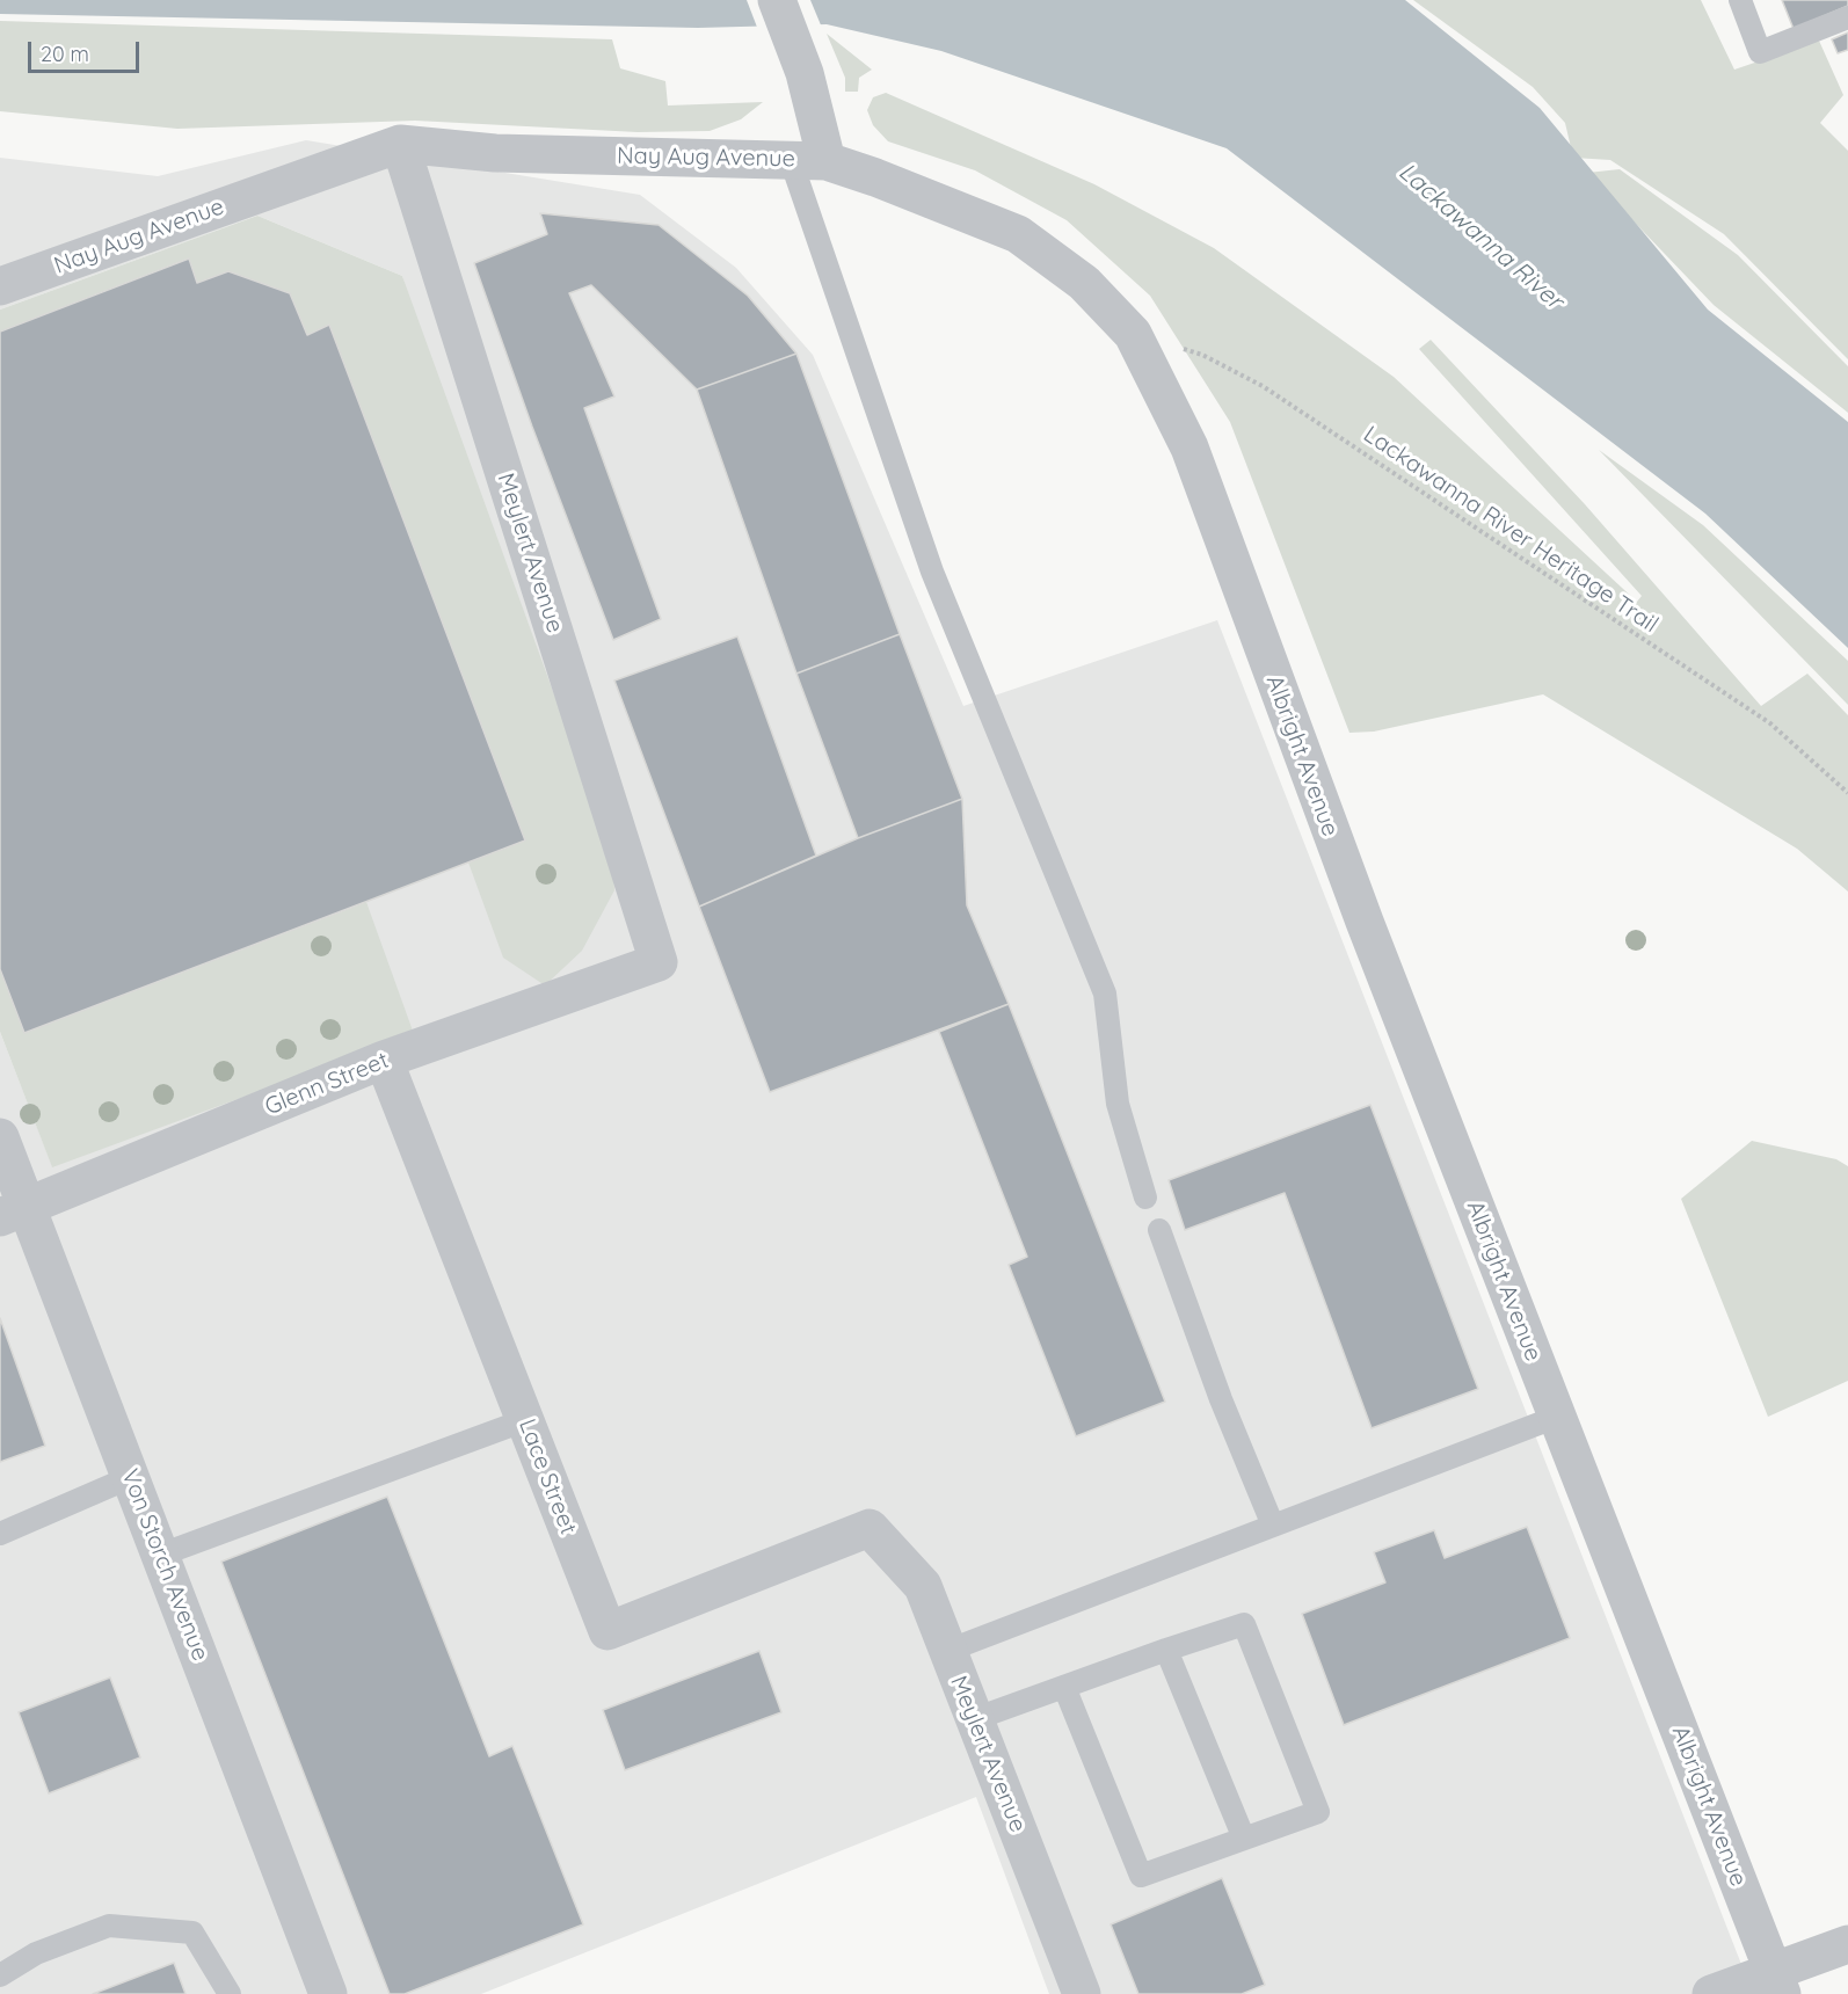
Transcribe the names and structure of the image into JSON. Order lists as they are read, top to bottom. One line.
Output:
{"streets":{"street":["Nay Aug Avenue","Meylert Avenue","Albright Avenue","Glenn Street","Lace Street","Von Storch Avenue"],"path":["Lackawanna River Heritage Trail"]},"crossings":[["Nay Aug Avenue","Lackawanna River Heritage Trail"],["Nay Aug Avenue","Meylert Avenue"],["Nay Aug Avenue","Albright Avenue"],["Meylert Avenue","Glenn Street"],["Meylert Avenue","Lace Street"],["Glenn Street","Lace Street"],["Glenn Street","Von Storch Avenue"]],"water":["Lackawanna River"],"scale_bar":"20 m"}
